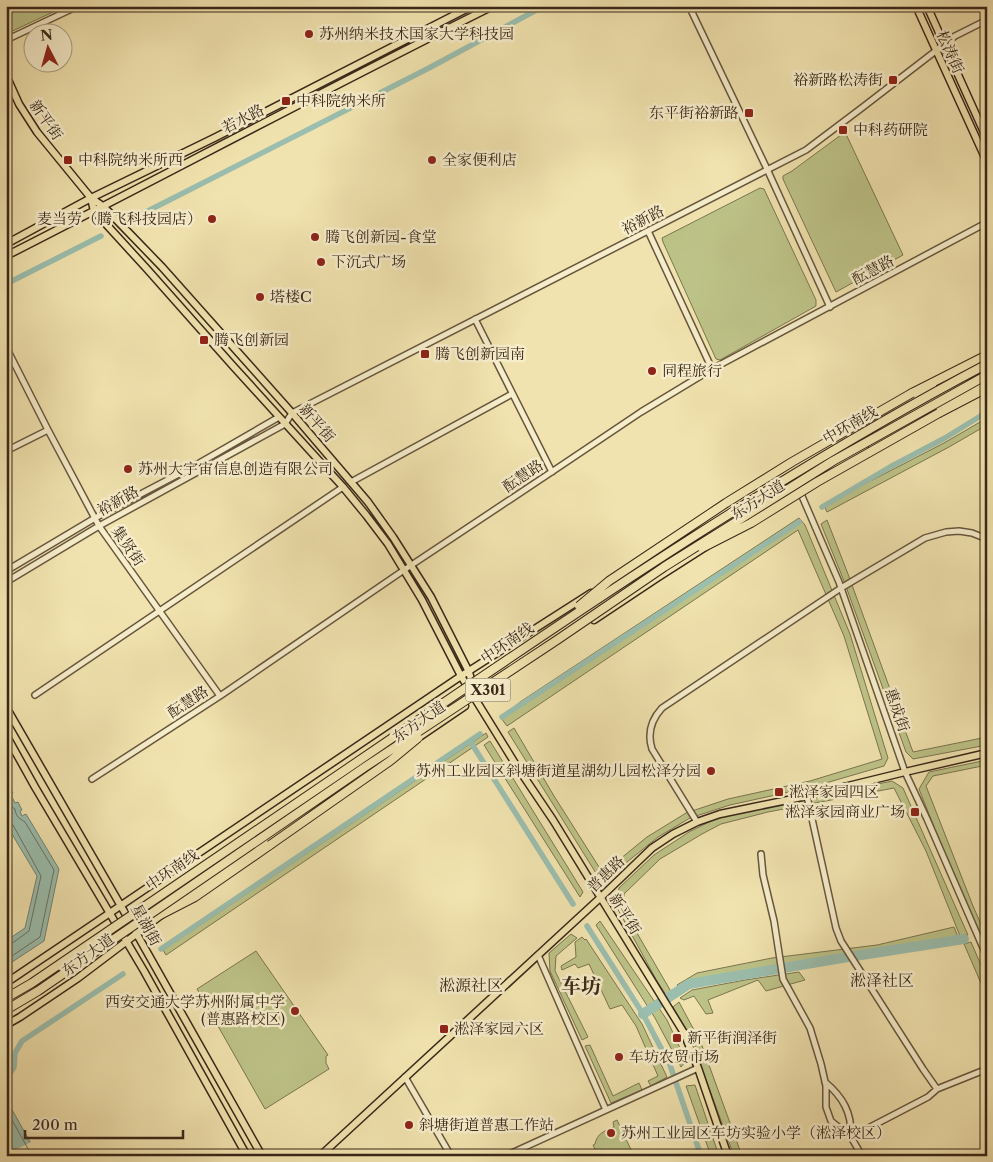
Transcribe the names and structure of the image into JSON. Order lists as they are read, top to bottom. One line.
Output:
{"streets":{"highway":["中环南线"],"main road":["松涛街","若水路","新平街","裕新路","东方大道","X301","普惠路","星湖街"],"street":["酝慧路","集贤街","惠成街"]},"crossings":[["松涛街","裕新路"],["若水路","新平街"],["新平街","裕新路"],["新平街","酝慧路"],["新平街","东方大道"],["新平街","普惠路"],["裕新路","集贤街"],["酝慧路","集贤街"],["东方大道","惠成街"],["东方大道","星湖街"],["惠成街","普惠路"]],"districts":["淞泽社区","淞源社区","车坊"],"places":{"other":["苏州纳米技术国家大学科技园","全家便利店","麦当劳（腾飞科技园店）","腾飞创新园-食堂","下沉式广场","塔楼C","同程旅行","苏州大宇宙信息创造有限公司","苏州工业园区斜塘街道星湖幼儿园松泽分园","西安交通大学苏州附属中学 (普惠路校区)","车坊农贸市场","斜塘街道普惠工作站","苏州工业园区车坊实验小学（淞泽校区）"],"transit":["裕新路松涛街","中科院纳米所","东平街裕新路","中科药研院","中科院纳米所西","腾飞创新园","腾飞创新园南","淞泽家园四区","淞泽家园商业广场","淞泽家园六区","新平街润泽街"]},"scale_bar":"200 m","north":"top"}
